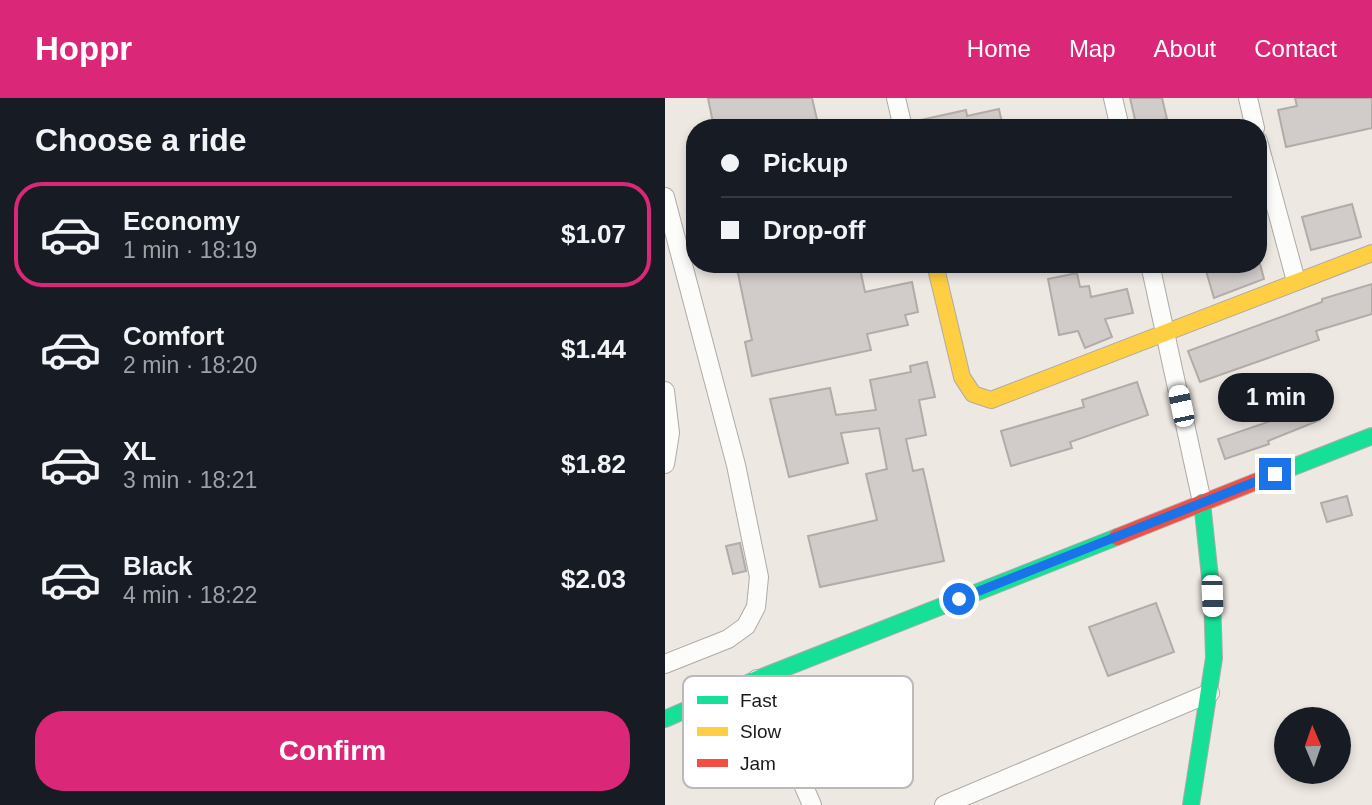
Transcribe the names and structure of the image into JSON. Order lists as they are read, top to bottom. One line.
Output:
{"legend":["Fast","Slow","Jam"],"north":"top","page":{"header":"Hoppr","nav":["Home","Map","About","Contact"],"heading":"Choose a ride","banner":["Pickup","Drop-off"],"list":[{"name":"Economy","note":"1 min · 18:19","value":"$1.07"},{"name":"Comfort","note":"2 min · 18:20","value":"$1.44"},{"name":"XL","note":"3 min · 18:21","value":"$1.82"},{"name":"Black","note":"4 min · 18:22","value":"$2.03"}],"bubble":"1 min","buttons":"Confirm"}}
